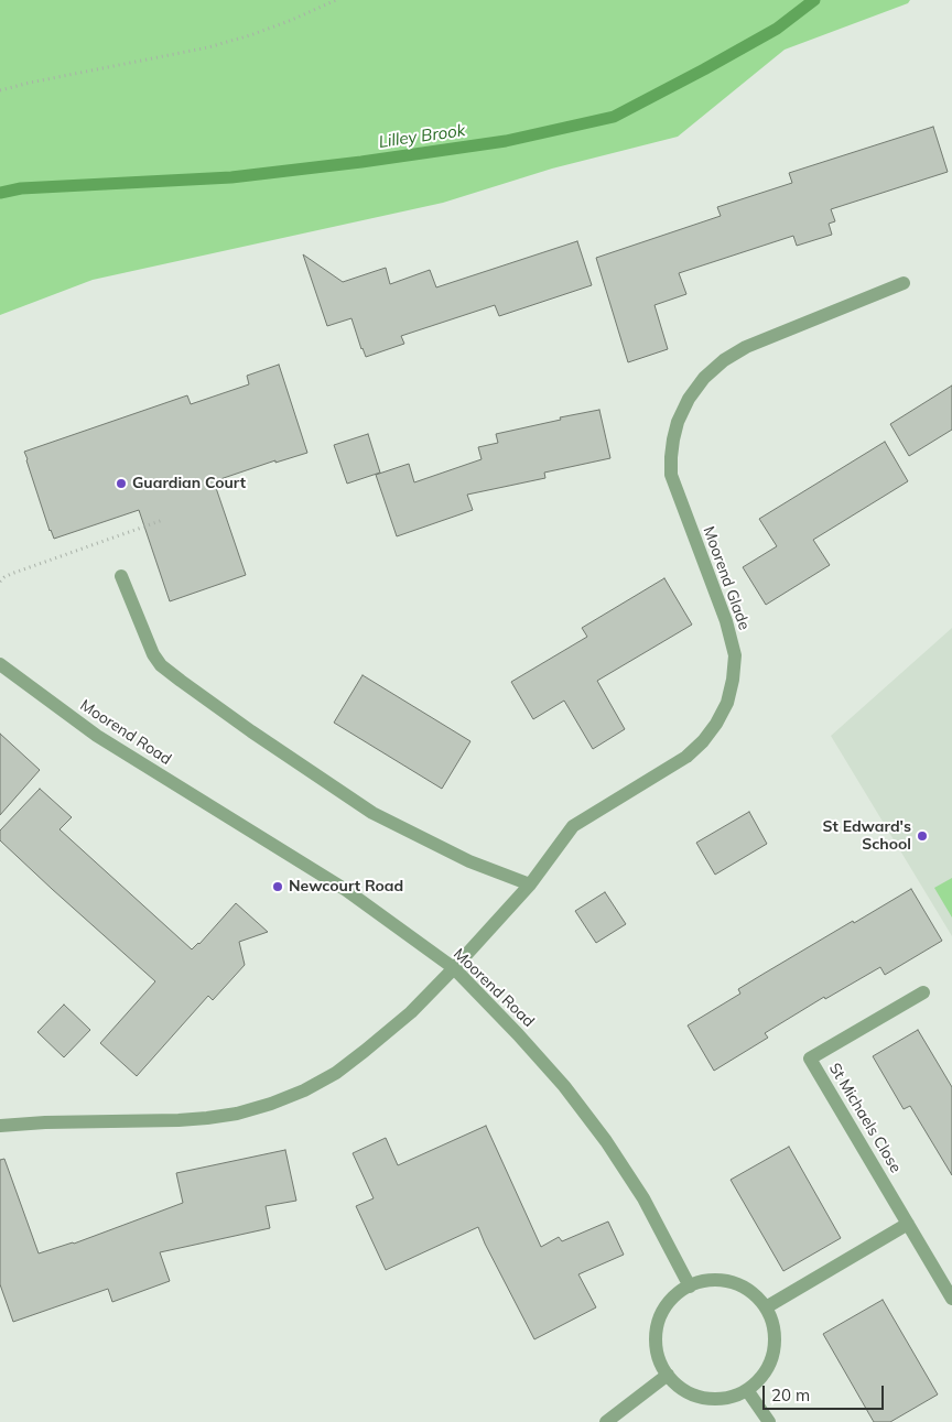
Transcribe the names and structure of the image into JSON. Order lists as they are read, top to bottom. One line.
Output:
{"streets":{"street":["Moorend Glade","Moorend Road","St Michaels Close"]},"crossings":[["Moorend Glade","Moorend Road"]],"water":["Lilley Brook"],"places":["Guardian Court","St Edward's School","Newcourt Road"],"scale_bar":"20 m"}
